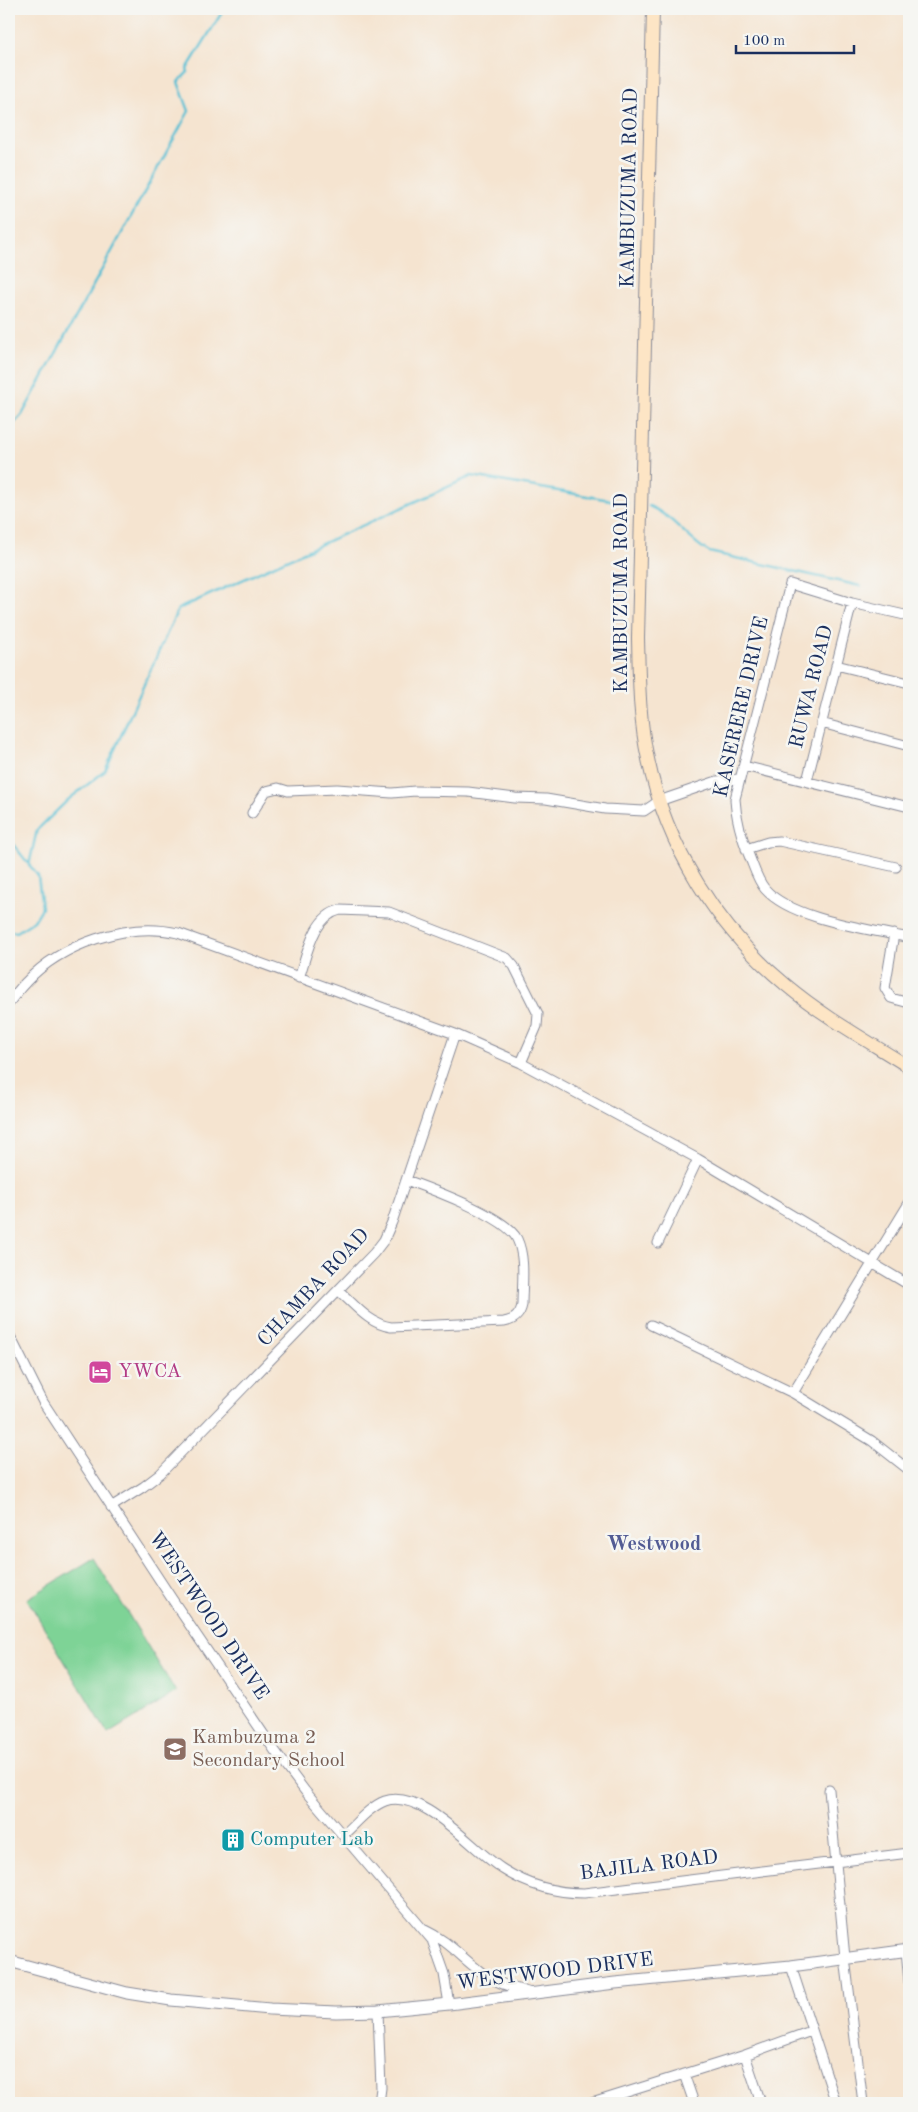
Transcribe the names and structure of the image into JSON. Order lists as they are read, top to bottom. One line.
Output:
{"streets":{"main road":["KAMBUZUMA ROAD"],"street":["RUWA ROAD","KASERERE DRIVE","CHAMBA ROAD","WESTWOOD DRIVE","BAJILA ROAD"]},"crossings":[["RUWA ROAD","KASERERE DRIVE"],["CHAMBA ROAD","WESTWOOD DRIVE"],["WESTWOOD DRIVE","BAJILA ROAD"]],"districts":["Westwood"],"places":{"hotel":["YWCA"],"school or university":["Kambuzuma 2 Secondary School"],"building":["Computer Lab"]},"scale_bar":"100 m"}
